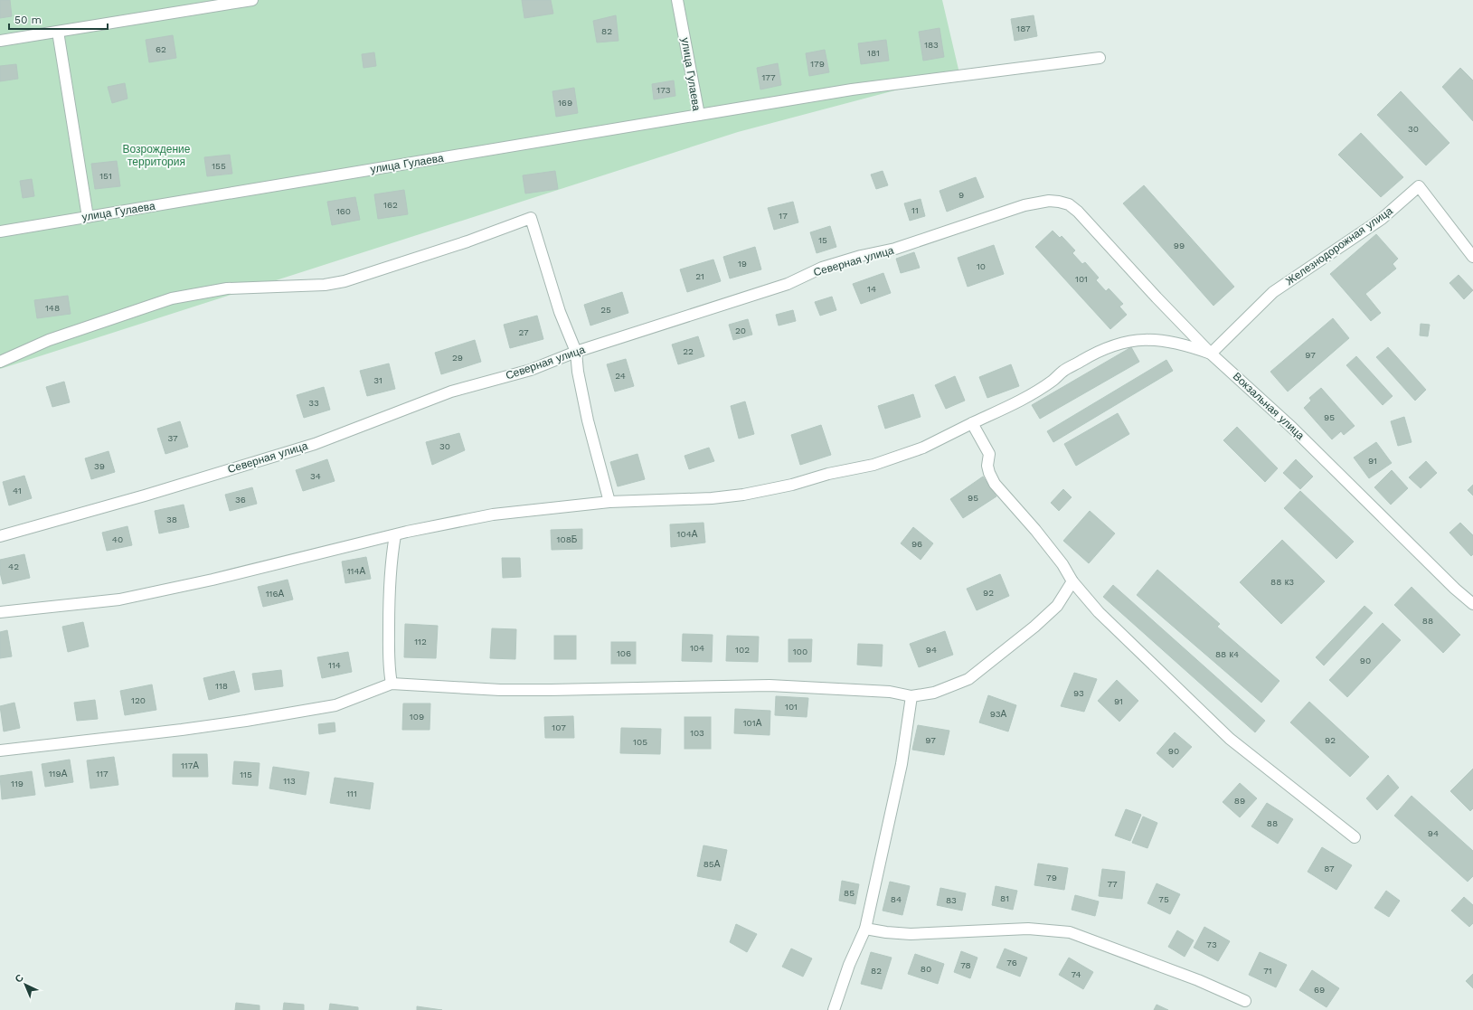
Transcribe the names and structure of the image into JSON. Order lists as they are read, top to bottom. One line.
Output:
{"streets":{"street":["улица Гулаева","Железнодорожная улица","Северная улица","Вокзальная улица"]},"crossings":[["Железнодорожная улица","Вокзальная улица"],["Северная улица","Вокзальная улица"]],"parks":["Возрождение территория"],"house_numbers":["187","82","183","62","181","179","177","173","169","30","155","151","9","162","11","160","17","15","99","19","10","21","101","14","148","25","20","27","22","97","29","24","31","33","95","37","30","91","39","34","41","95","36","38","104А","40","108Б","96","42","114А","88 к3","92","116А","88","112","104","102","94","100","106","88 к4","90","114","118","93","120","91","101","93А","109","101А","107","103","97","92","105","90","117А","119А","117","115","113","119","111","89","88","94","85А","87","79","77","85","81","84","75","83","73","76","78","80","82","71","74","69"],"scale_bar":"50 m","north":"top left"}
